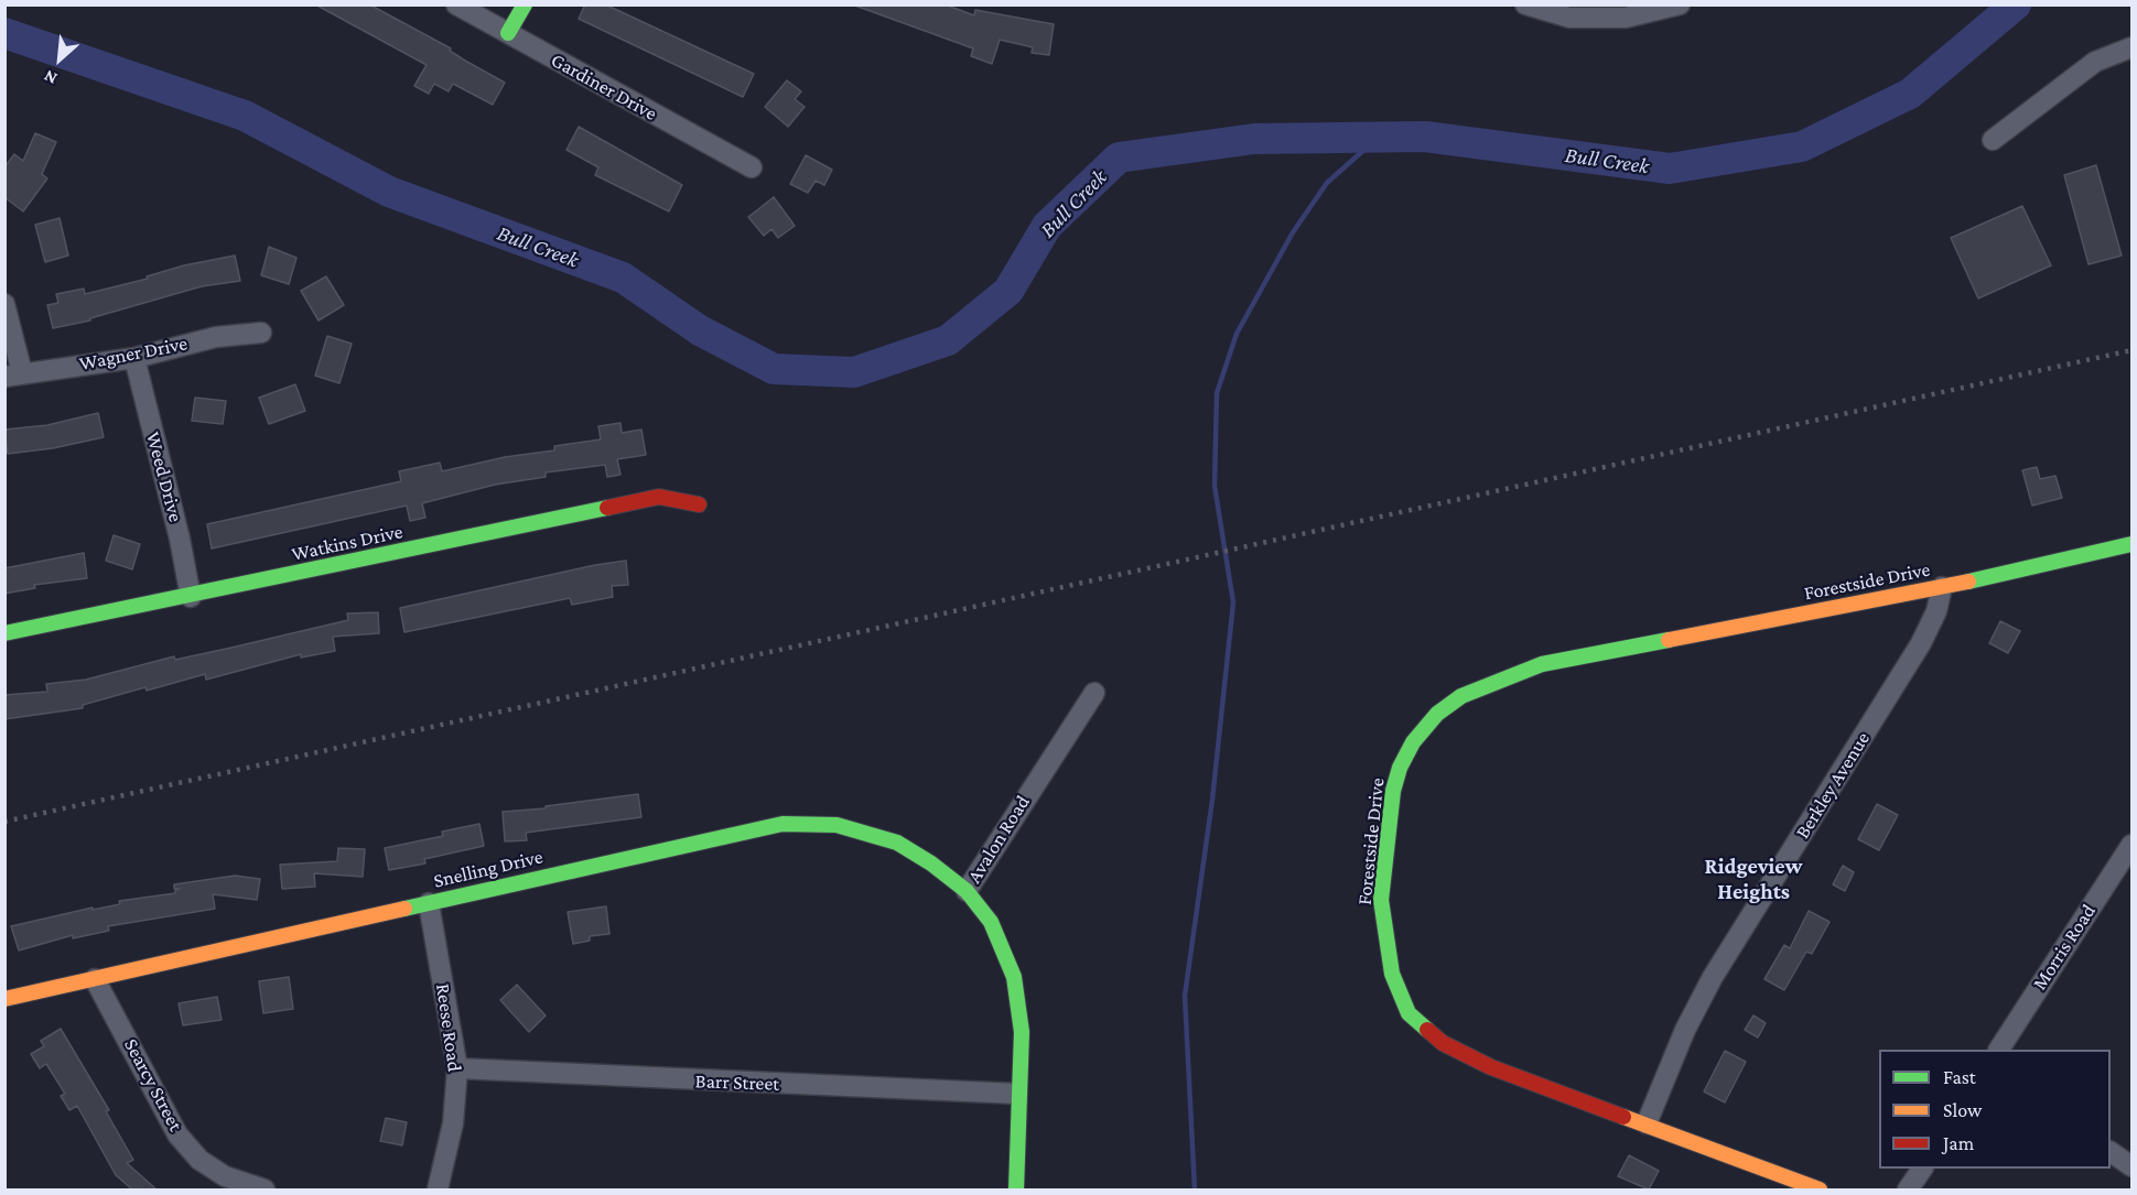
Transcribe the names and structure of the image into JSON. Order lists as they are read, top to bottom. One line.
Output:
{"streets":{"street":["Gardiner Drive","Wagner Drive","Weed Drive","Watkins Drive","Forestside Drive","Berkley Avenue","Avalon Road","Snelling Drive","Morris Road","Reese Road","Barr Street","Searcy Street"]},"crossings":[["Wagner Drive","Weed Drive"],["Weed Drive","Watkins Drive"],["Forestside Drive","Berkley Avenue"],["Avalon Road","Snelling Drive"],["Avalon Road","Barr Street"],["Snelling Drive","Reese Road"],["Snelling Drive","Searcy Street"],["Reese Road","Barr Street"]],"districts":["Ridgeview Heights"],"water":["Bull Creek"],"legend":["Fast","Slow","Jam"],"north":"bottom left"}
